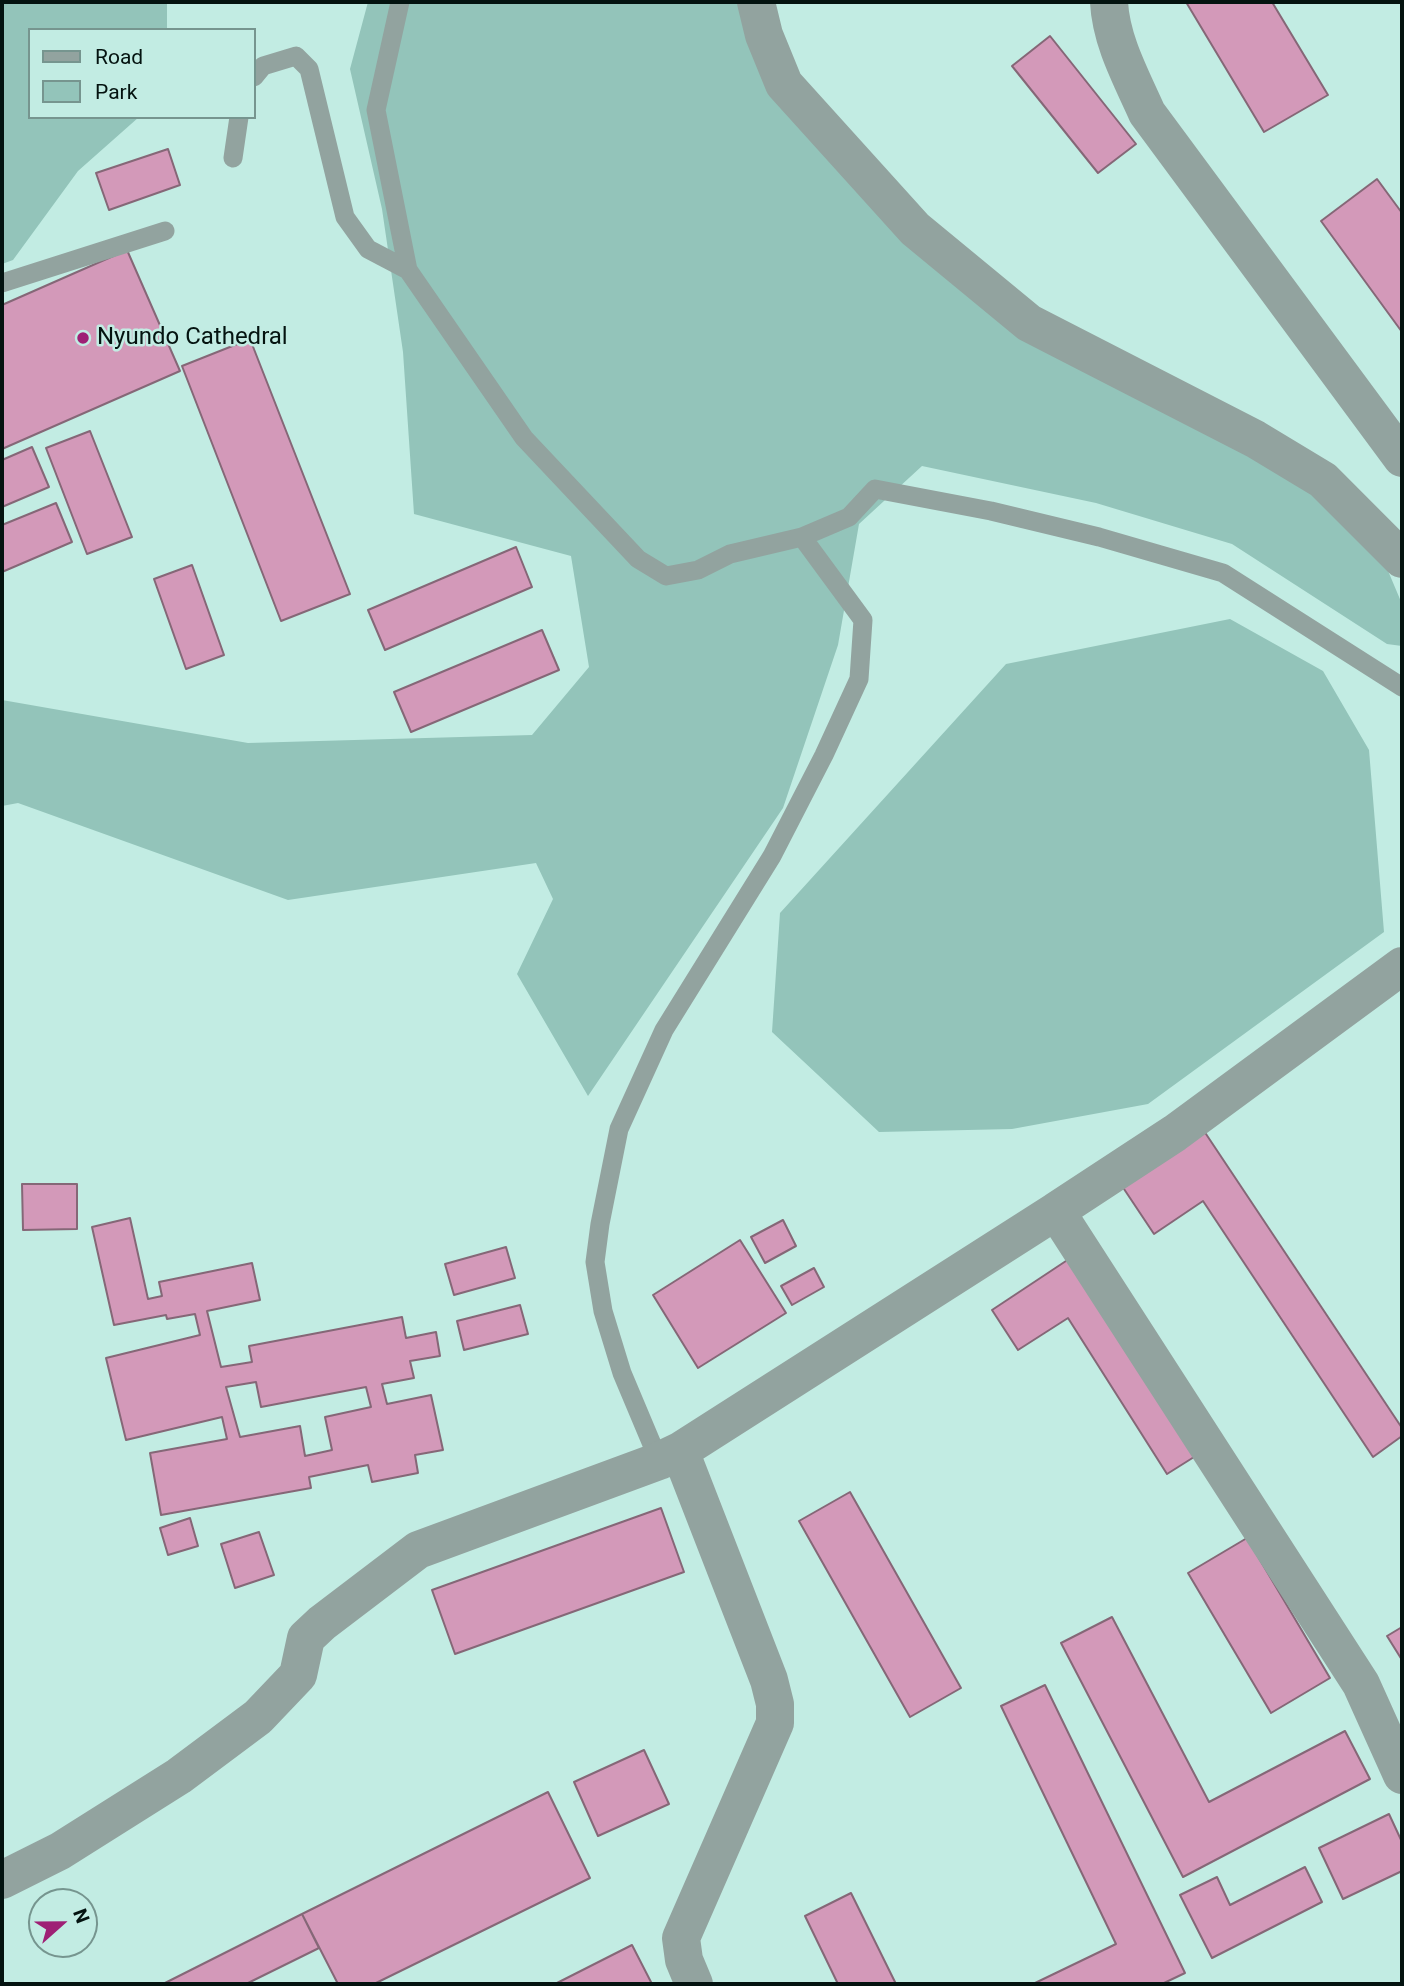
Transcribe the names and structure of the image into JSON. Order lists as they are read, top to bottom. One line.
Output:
{"places":["Nyundo Cathedral"],"legend":["Road","Park"],"north":"right"}
